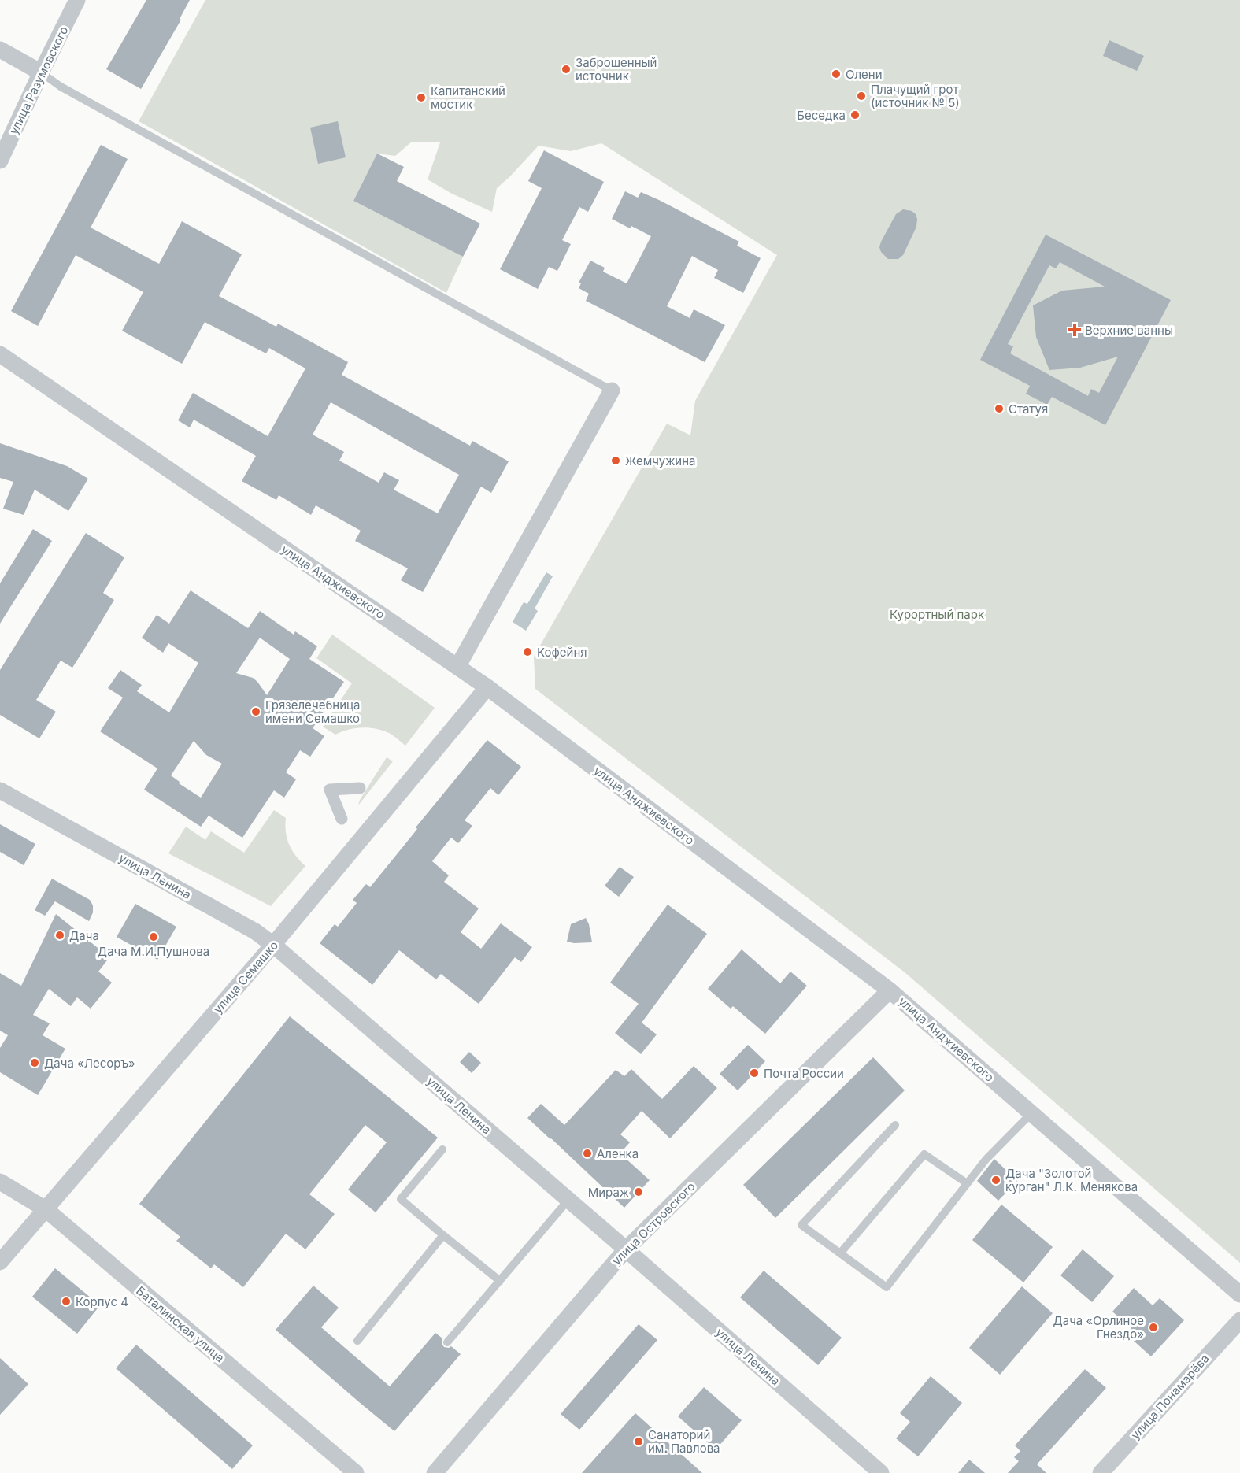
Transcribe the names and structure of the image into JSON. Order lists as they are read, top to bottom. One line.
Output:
{"streets":{"street":["улица Разумовского","улица Анджиевского","улица Ленина","улица Семашко","улица Островского","Баталинская улица","улица Понамарёва"]},"crossings":[["улица Анджиевского","улица Семашко"],["улица Анджиевского","улица Островского"],["улица Ленина","улица Семашко"],["улица Ленина","улица Островского"],["улица Семашко","Баталинская улица"]],"parks":["Курортный парк"],"places":{"other":["Заброшенный источник","Олени","Плачущий грот (источник № 5)","Капитанский мостик","Беседка","Статуя","Жемчужина","Кофейня","Грязелечебница имени Семашко","Дача","Дача М.И.Пушнова","Дача «Лесоръ»","Почта России","Аленка","Дача \"Золотой курган\" Л.К. Менякова","Мираж","Корпус 4","Дача «Орлиное Гнездо»","Санаторий им. Павлова"],"health":["Верхние ванны"]}}
